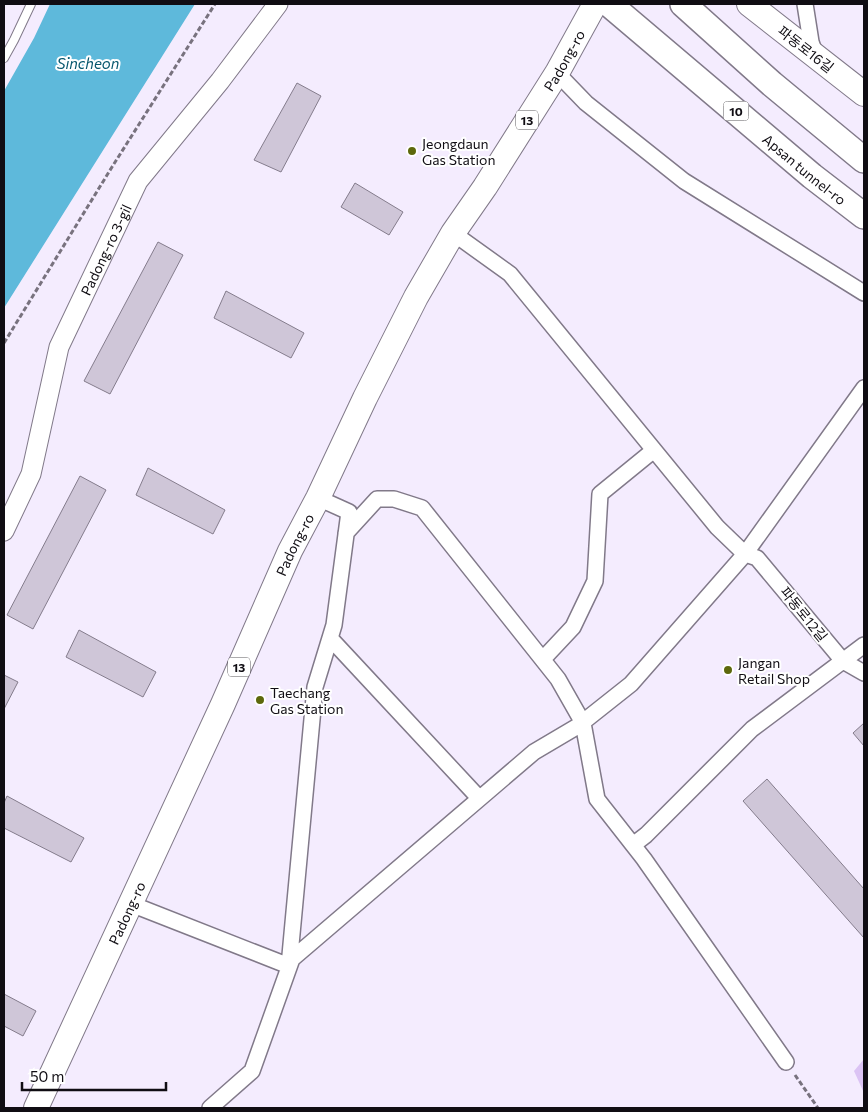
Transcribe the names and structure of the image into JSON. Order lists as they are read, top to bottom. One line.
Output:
{"streets":{"highway":["10","Apsan tunnel-ro"],"main road":["파동로16길","Padong-ro","13"],"street":["Padong-ro 3-gil","파동로12길"]},"crossings":[["Padong-ro","파동로12길"]],"water":["Sincheon"],"places":["Jeongdaun Gas Station","Jangan Retail Shop","Taechang Gas Station"],"scale_bar":"50 m"}
